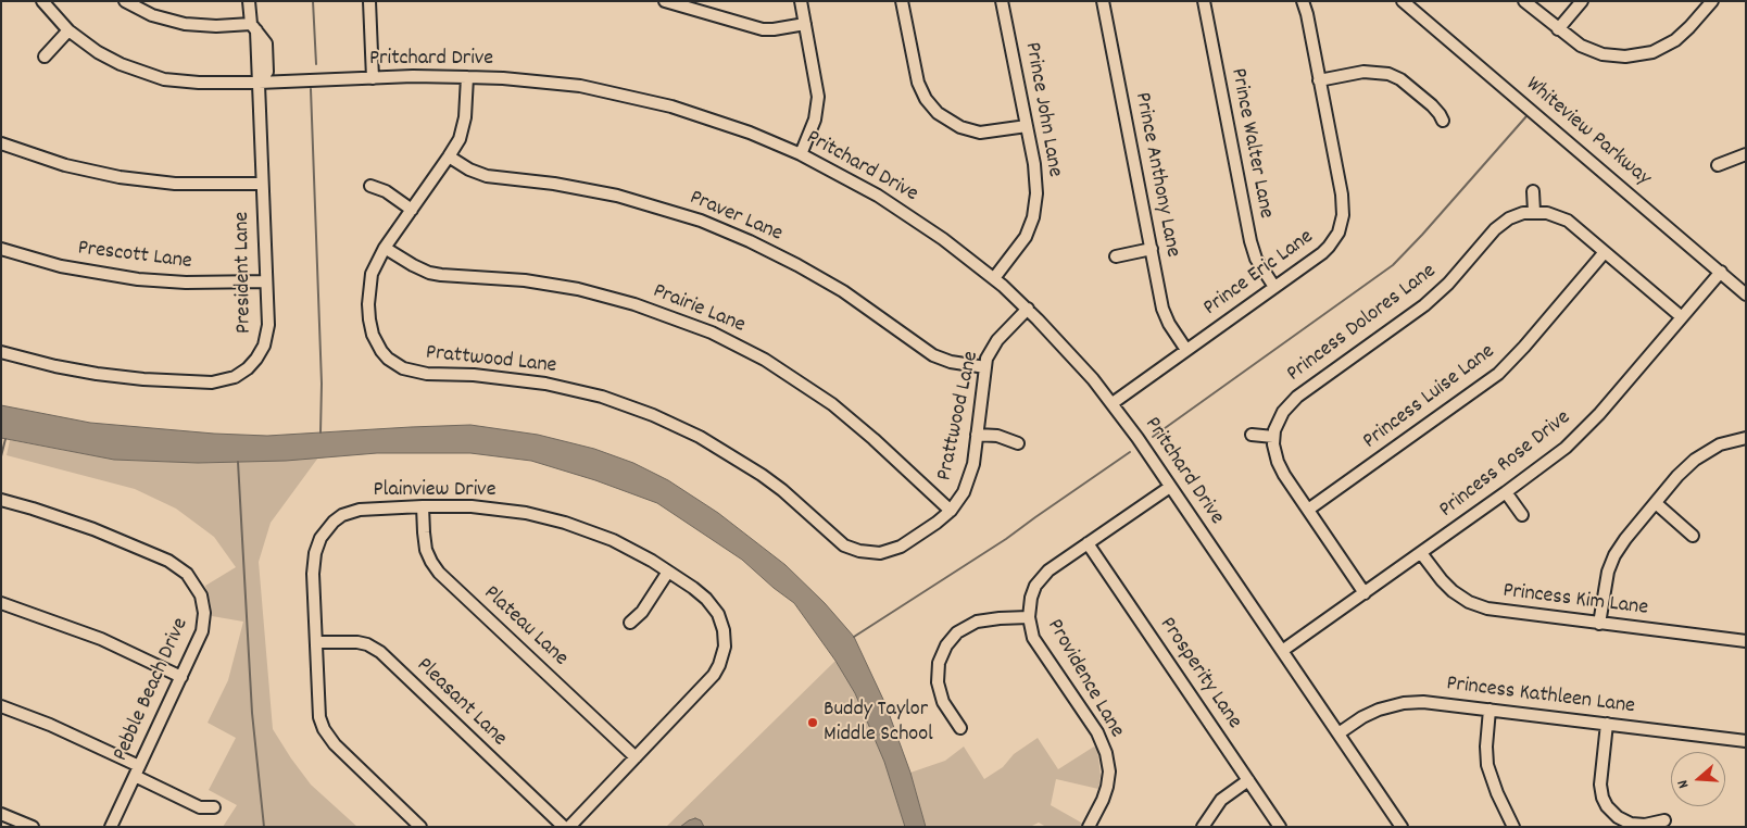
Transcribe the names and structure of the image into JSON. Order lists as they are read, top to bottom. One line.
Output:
{"streets":{"street":["Pritchard Drive","Prince John Lane","Whiteview Parkway","Prince Walter Lane","Prince Anthony Lane","Praver Lane","Prescott Lane","President Lane","Prince Eric Lane","Prairie Lane","Princess Dolores Lane","Prattwood Lane","Princess Luise Lane","Princess Rose Drive","Plainview Drive","Princess Kim Lane","Plateau Lane","Prosperity Lane","Providence Lane","Pebble Beach Drive","Princess Kathleen Lane","Pleasant Lane"]},"crossings":[["Pritchard Drive","Prince John Lane"],["Pritchard Drive","President Lane"],["Pritchard Drive","Prince Eric Lane"],["Pritchard Drive","Prattwood Lane"],["Pritchard Drive","Princess Rose Drive"],["Pritchard Drive","Providence Lane"],["Pritchard Drive","Princess Kathleen Lane"],["Whiteview Parkway","Princess Rose Drive"],["Prince Walter Lane","Prince Eric Lane"],["Prince Anthony Lane","Prince Eric Lane"],["Praver Lane","Prattwood Lane"],["Prescott Lane","President Lane"],["Prairie Lane","Prattwood Lane"],["Princess Dolores Lane","Princess Luise Lane"],["Princess Dolores Lane","Princess Rose Drive"],["Princess Rose Drive","Princess Kim Lane"],["Plainview Drive","Plateau Lane"],["Plainview Drive","Pleasant Lane"],["Prosperity Lane","Providence Lane"]],"places":["Buddy Taylor Middle School"],"north":"left"}
